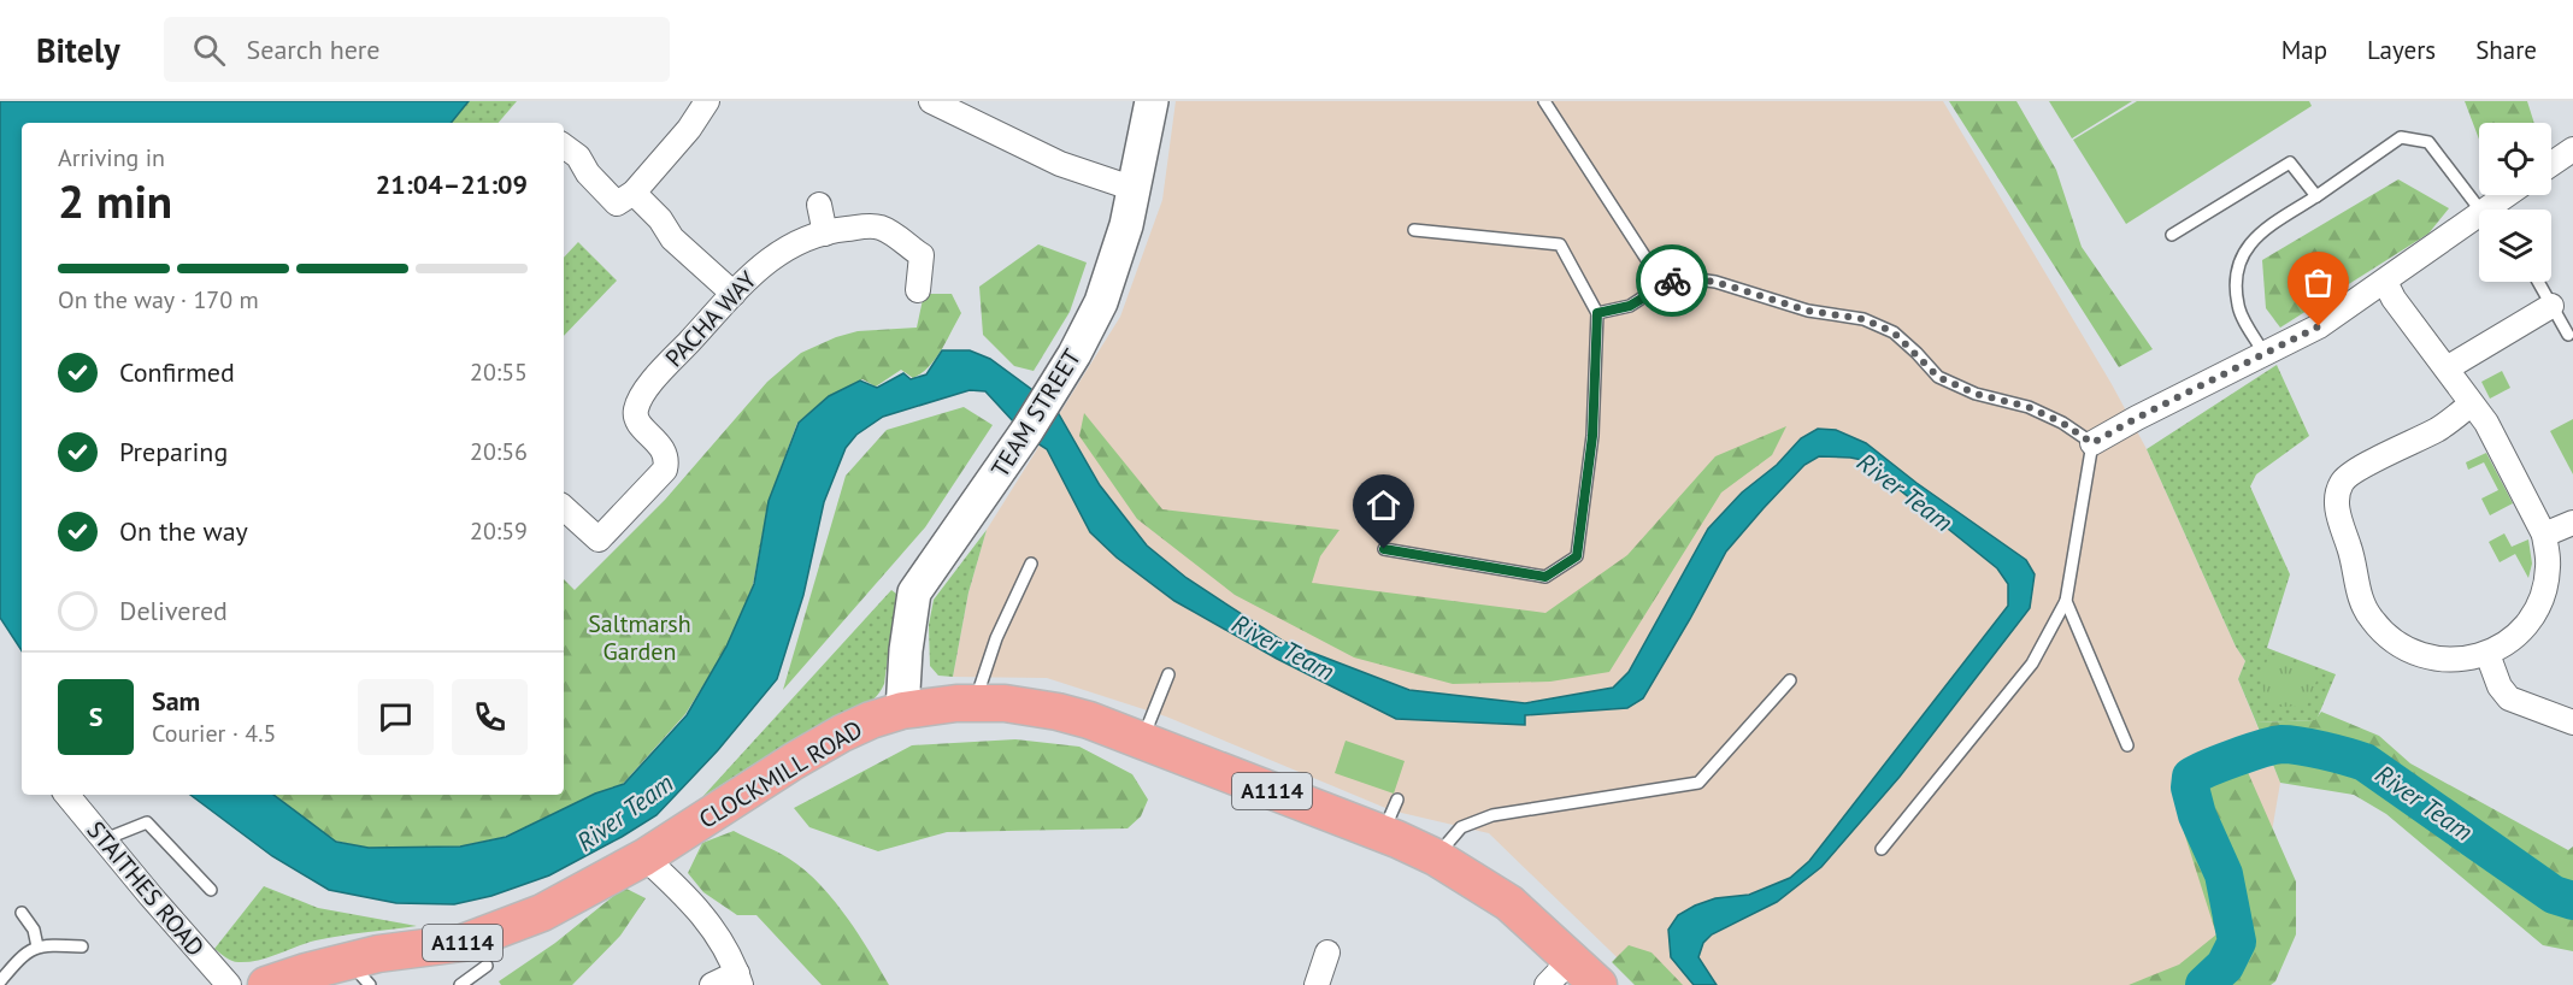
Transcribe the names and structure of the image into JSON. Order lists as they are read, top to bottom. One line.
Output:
{"streets":{"main road":["CLOCKMILL ROAD","A1114"],"street":["PACHA WAY","TEAM STREET","STAITHES ROAD"]},"crossings":[["TEAM STREET","CLOCKMILL ROAD"]],"water":["River Team"],"parks":["Saltmarsh Garden"],"page":{"header":"Bitely","search":"Search here","nav":["Map","Layers","Share"],"heading":["2 min","Arriving in","21:04–21:09"],"panel":["Sam","Courier · 4.5"],"bar":"On the way · 170 m","list":[["Confirmed","20:55"],["Preparing","20:56"],["On the way","20:59"],"Delivered"],"round":"S"}}
